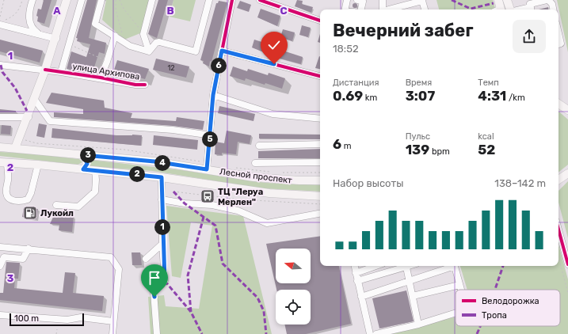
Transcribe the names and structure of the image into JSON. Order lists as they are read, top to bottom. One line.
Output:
{"streets":{"main road":["Лесной проспект"],"street":["улица Архипова"]},"places":{"bus stop":["ТЦ \"Леруа Мерлен\""],"fuel station":["Лукойл"]},"house_numbers":["12"],"legend":["Велодорожка","Тропа"],"scale_bar":"100 m","north":"left","page":{"heading":["Вечерний забег","18:52"],"pins":["6","5","3","4","2","1"],"stats":[["Дистанция","0.69 km"],["Время","3:07"],["Темп","4:31 /km"],["6 m"],["Пульс","139 bpm"],["kcal","52"]],"chart":["Набор высоты","138–142 m"],"scale":"100 m"},"grid":{"columns":["A","B","C"],"rows":["1","2","3"]}}
